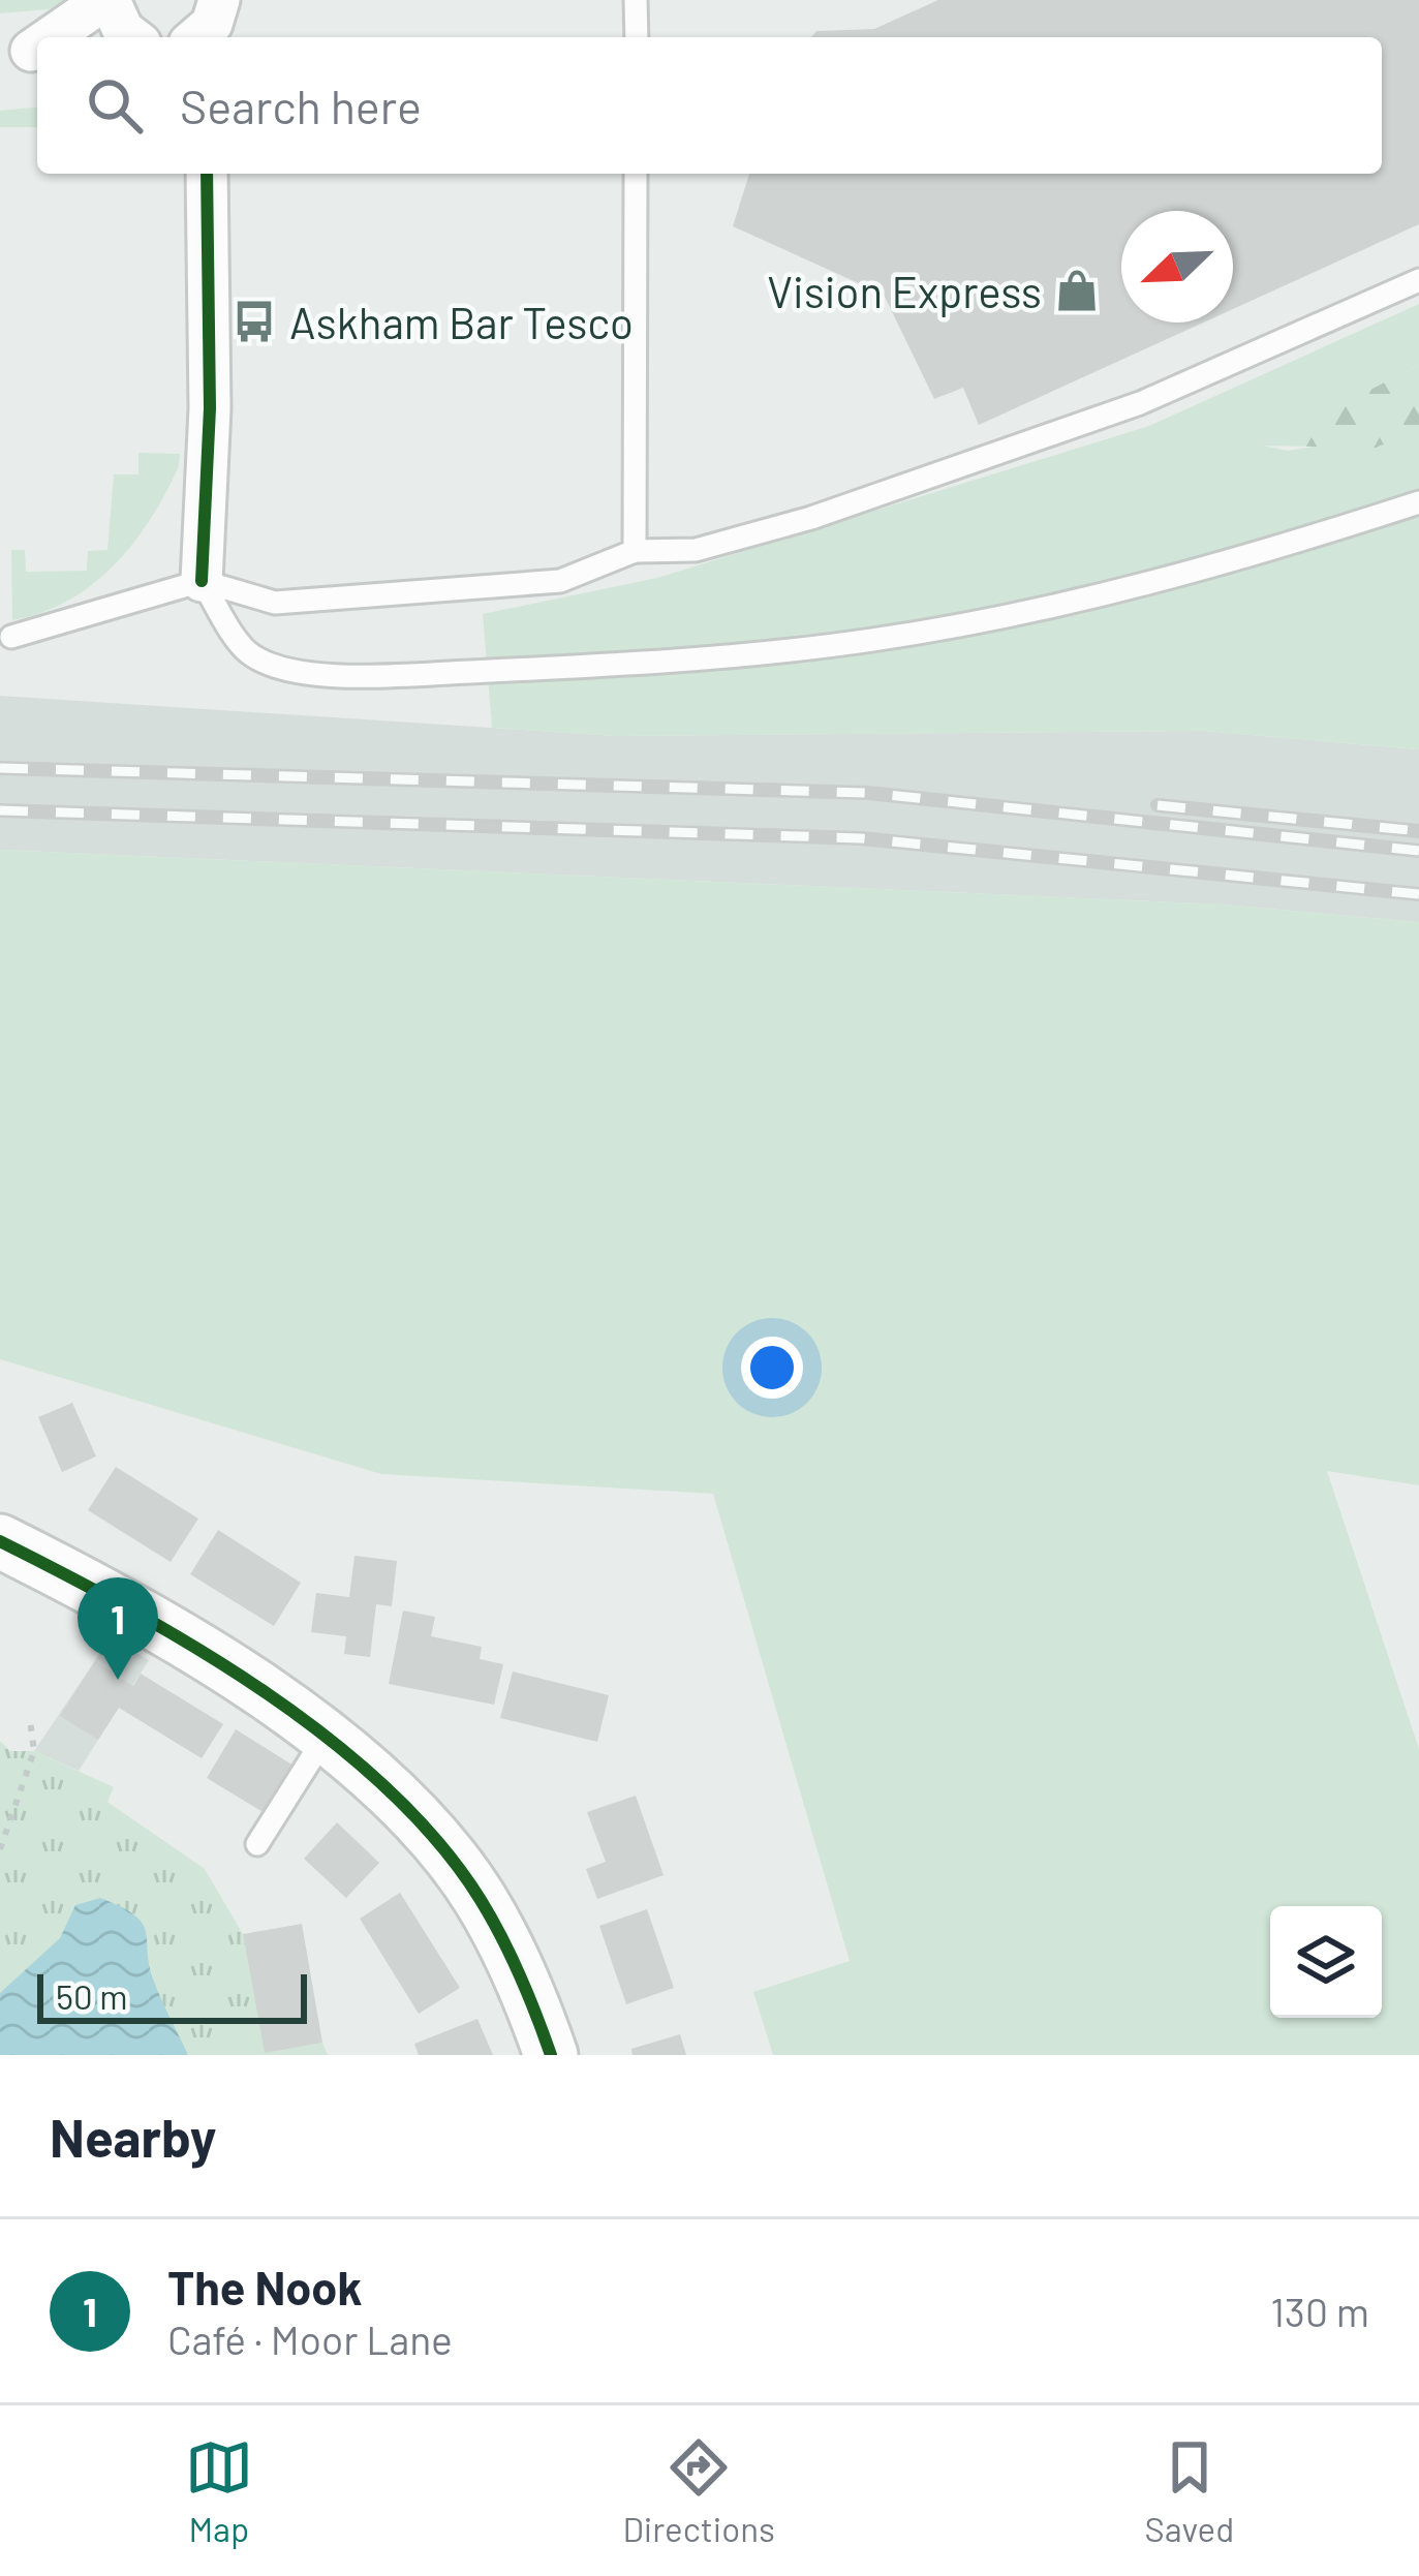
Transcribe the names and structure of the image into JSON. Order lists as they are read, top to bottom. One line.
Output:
{"places":{"shop":["Vision Express"],"bus stop":["Askham Bar Tesco"]},"scale_bar":"50 m","north":"bottom left","page":{"search":"Search here","pins":"1","scale":"50 m","heading":"Nearby","list":[{"mark":"1","name":"The Nook","note":"Café · Moor Lane","value":"130 m"}],"nav":["Map","Directions","Saved"]}}
